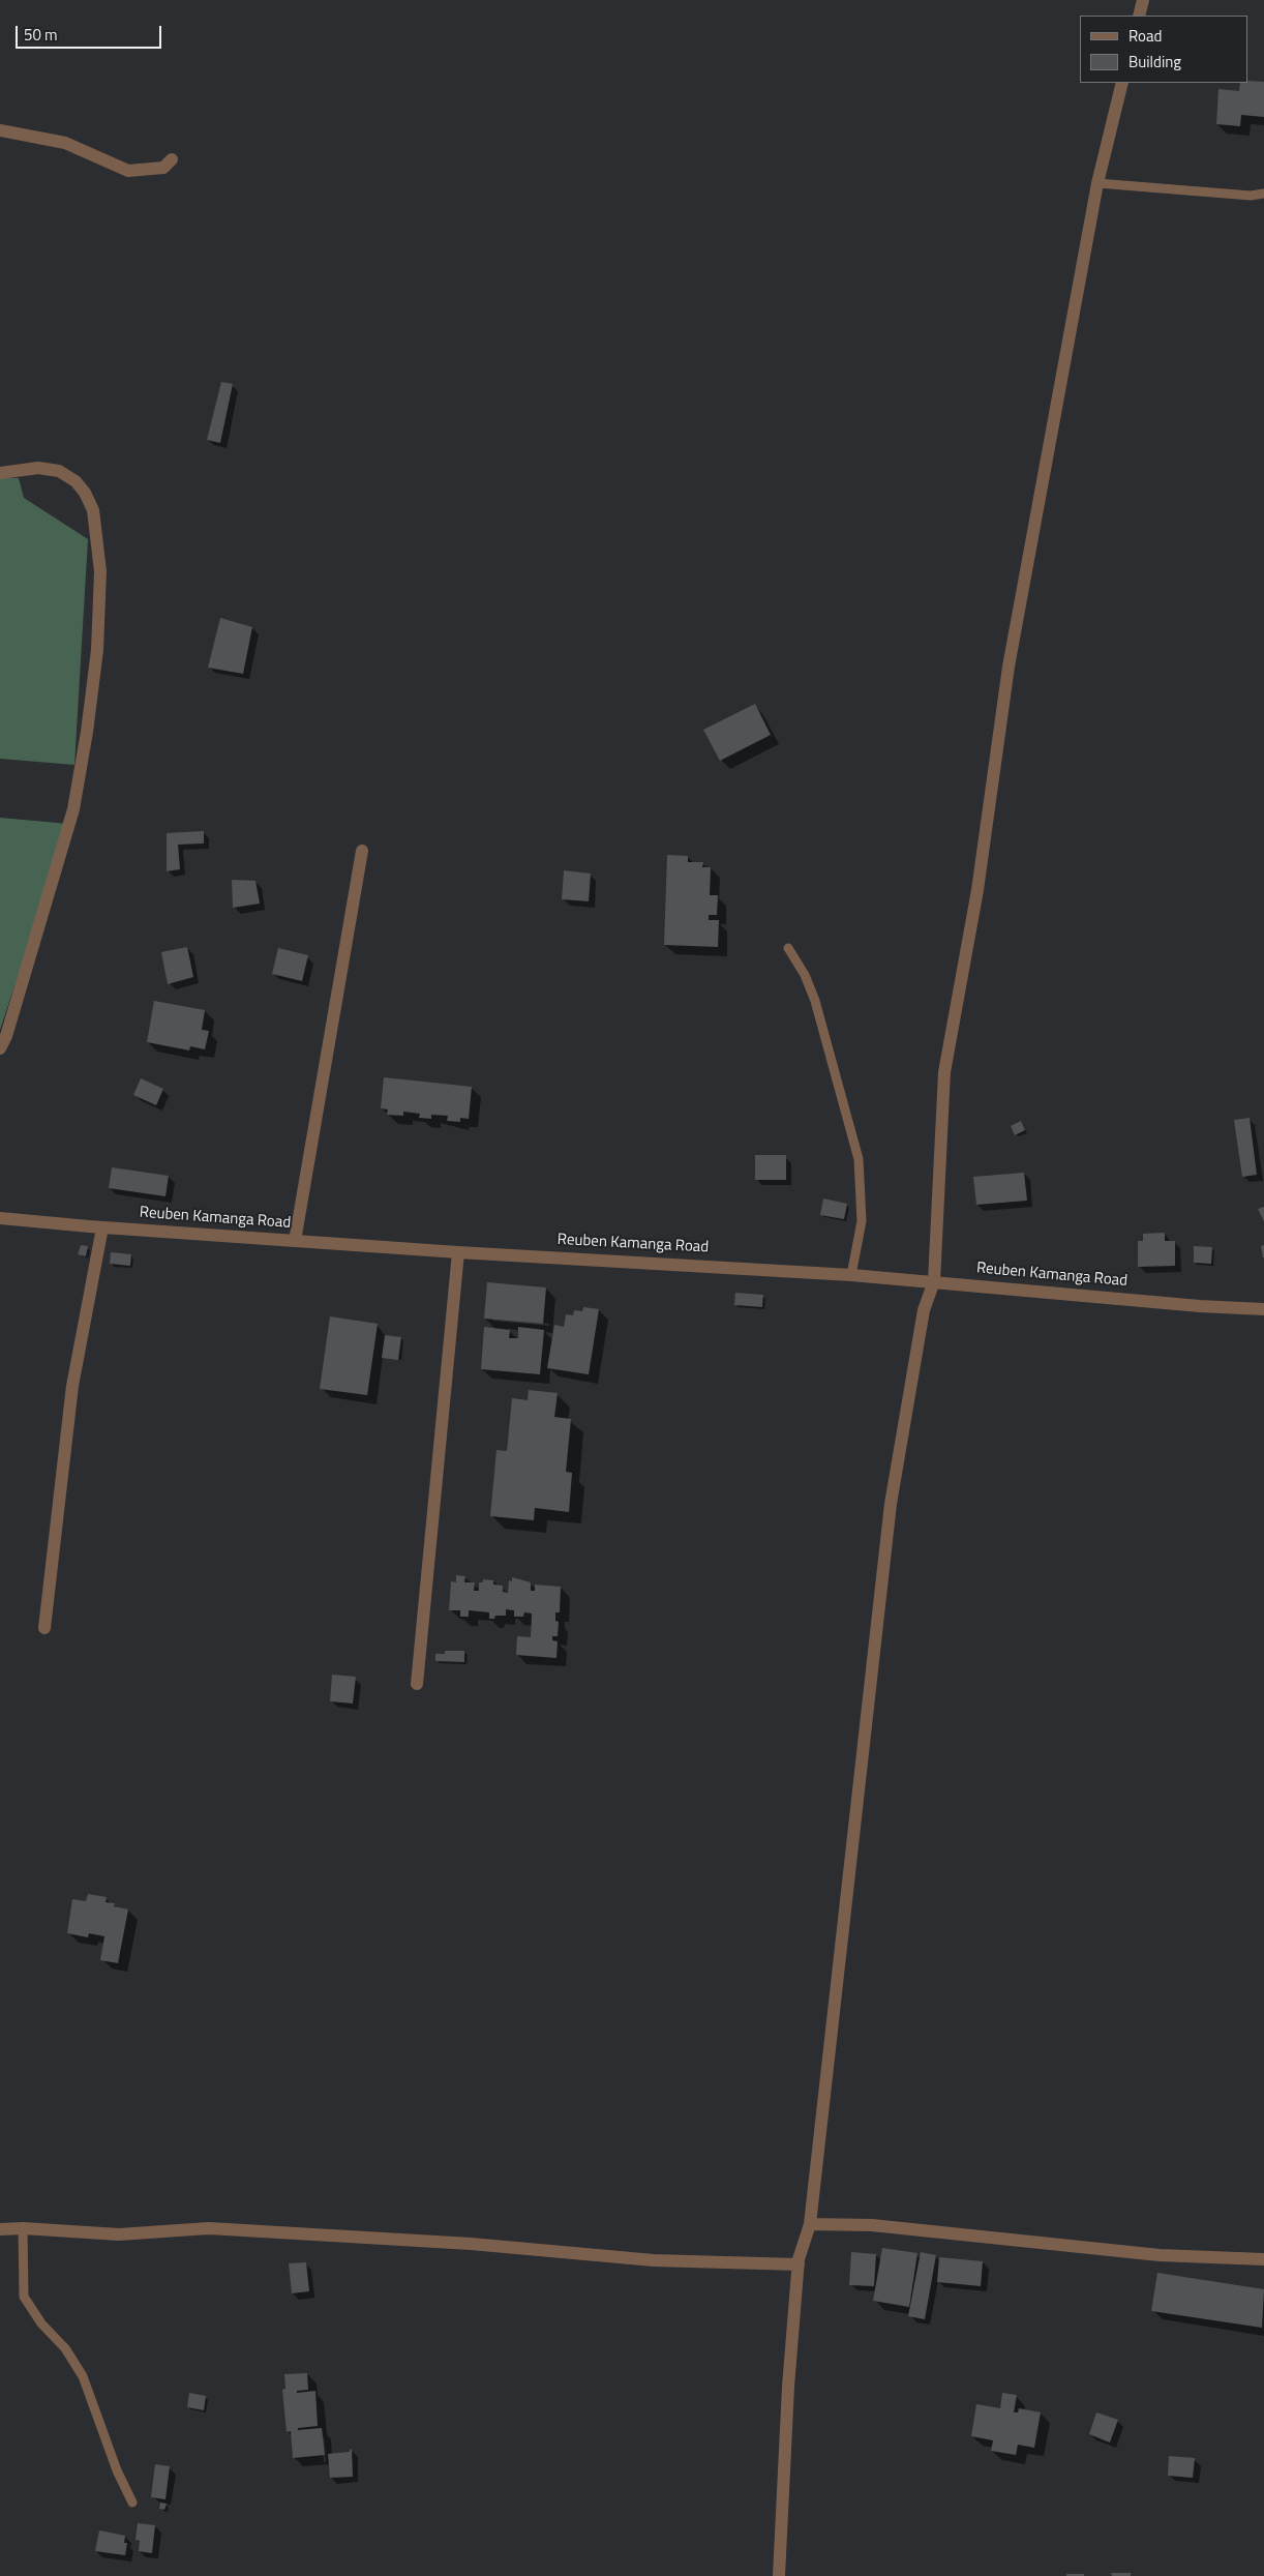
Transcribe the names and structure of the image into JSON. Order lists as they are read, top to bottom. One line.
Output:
{"streets":{"street":["Reuben Kamanga Road"]},"legend":["Road","Building"],"scale_bar":"50 m"}
